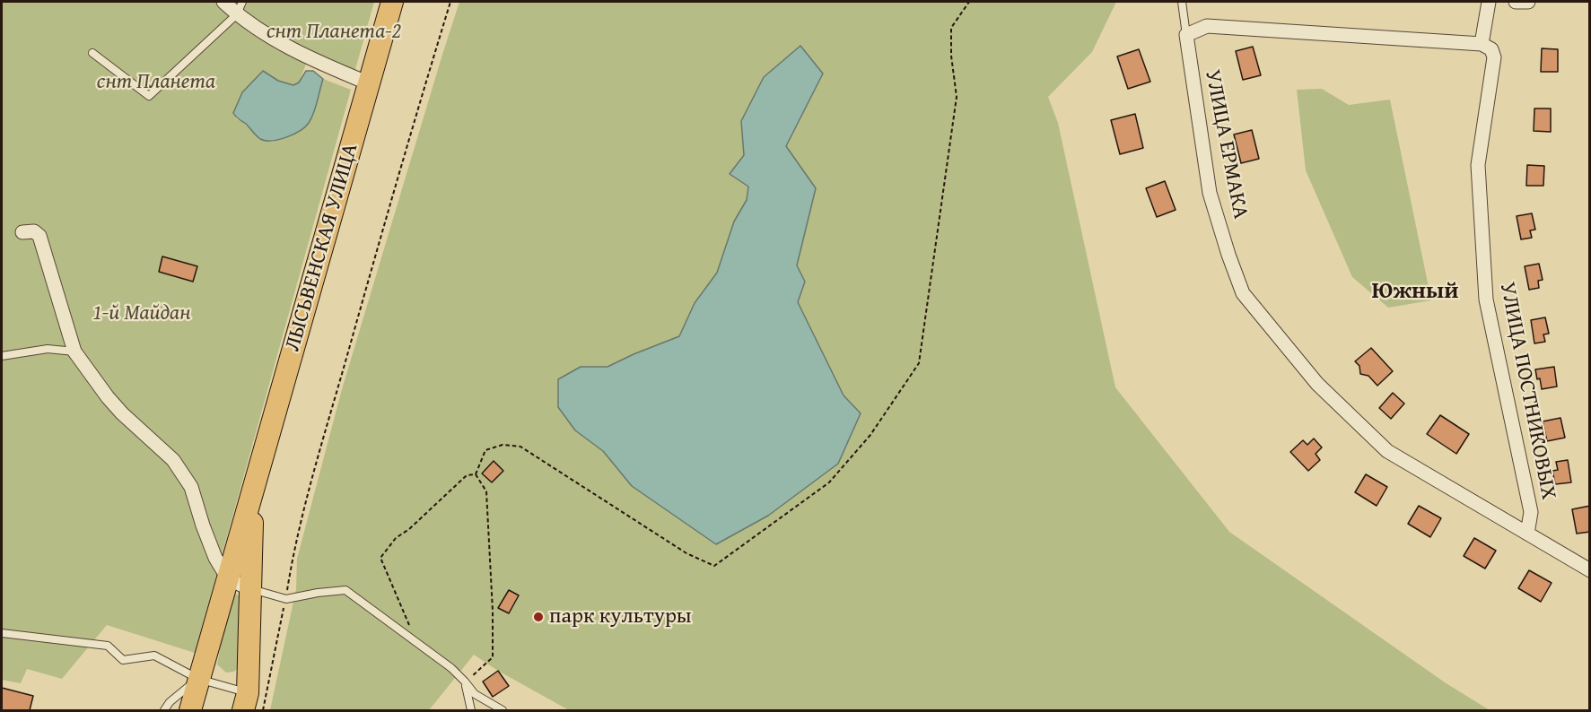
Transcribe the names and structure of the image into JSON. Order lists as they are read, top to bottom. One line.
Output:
{"streets":{"main road":["ЛЫСЬВЕНСКАЯ УЛИЦА"],"street":["УЛИЦА ЕРМАКА","УЛИЦА ПОСТНИКОВЫХ"]},"crossings":[["УЛИЦА ЕРМАКА","УЛИЦА ПОСТНИКОВЫХ"]],"districts":["Южный"],"parks":["снт Планета-2","снт Планета","1-й Майдан"],"places":["парк культуры"]}
